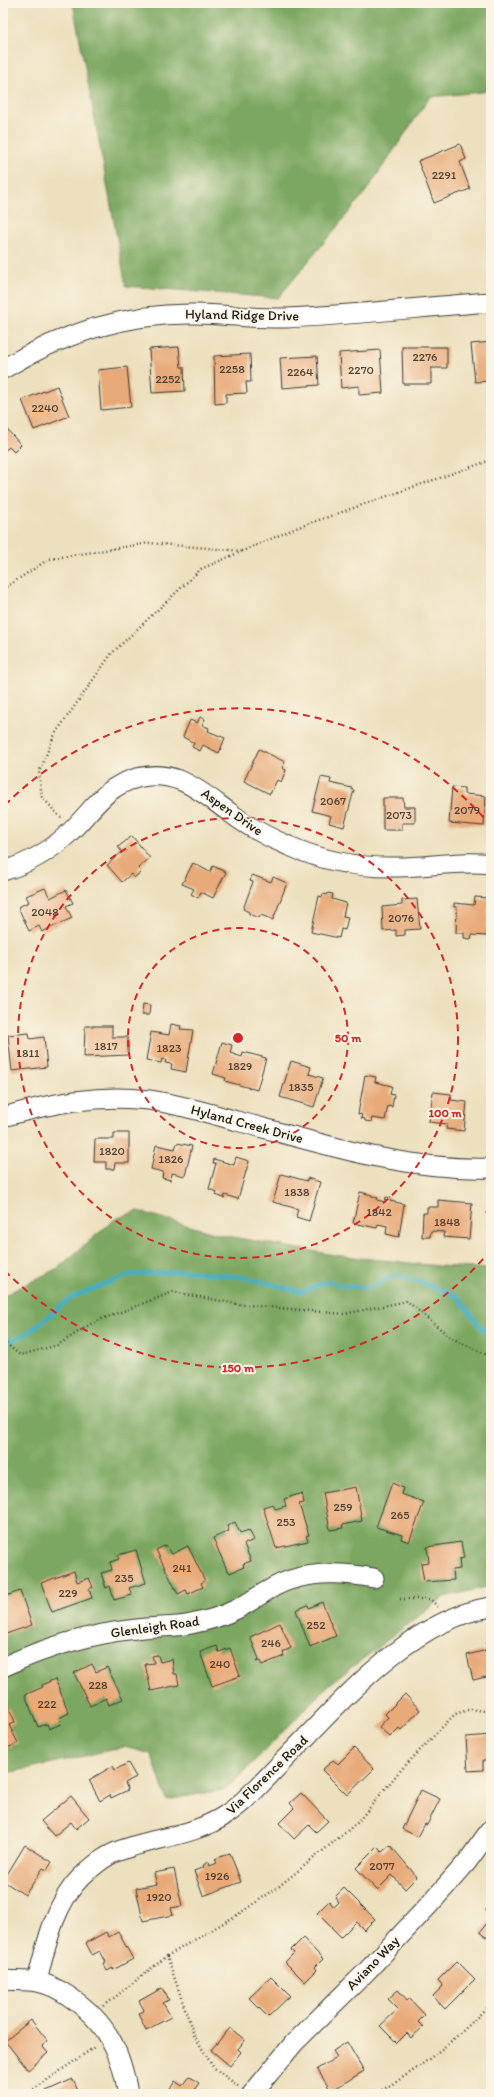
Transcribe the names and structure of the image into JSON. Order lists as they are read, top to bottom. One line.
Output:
{"streets":{"street":["Hyland Ridge Drive","Aspen Drive","Hyland Creek Drive","Glenleigh Road","Via Florence Road","Aviano Way"]},"house_numbers":["2291","2276","2258","2270","2264","2252","2240","2067","2079","2073","2048","2076","1817","1823","1811","1829","1835","1820","1826","1838","1842","1848","259","265","253","241","235","229","252","246","240","228","222","2077","1926","1920"],"rings":["50 m","100 m","150 m"]}
